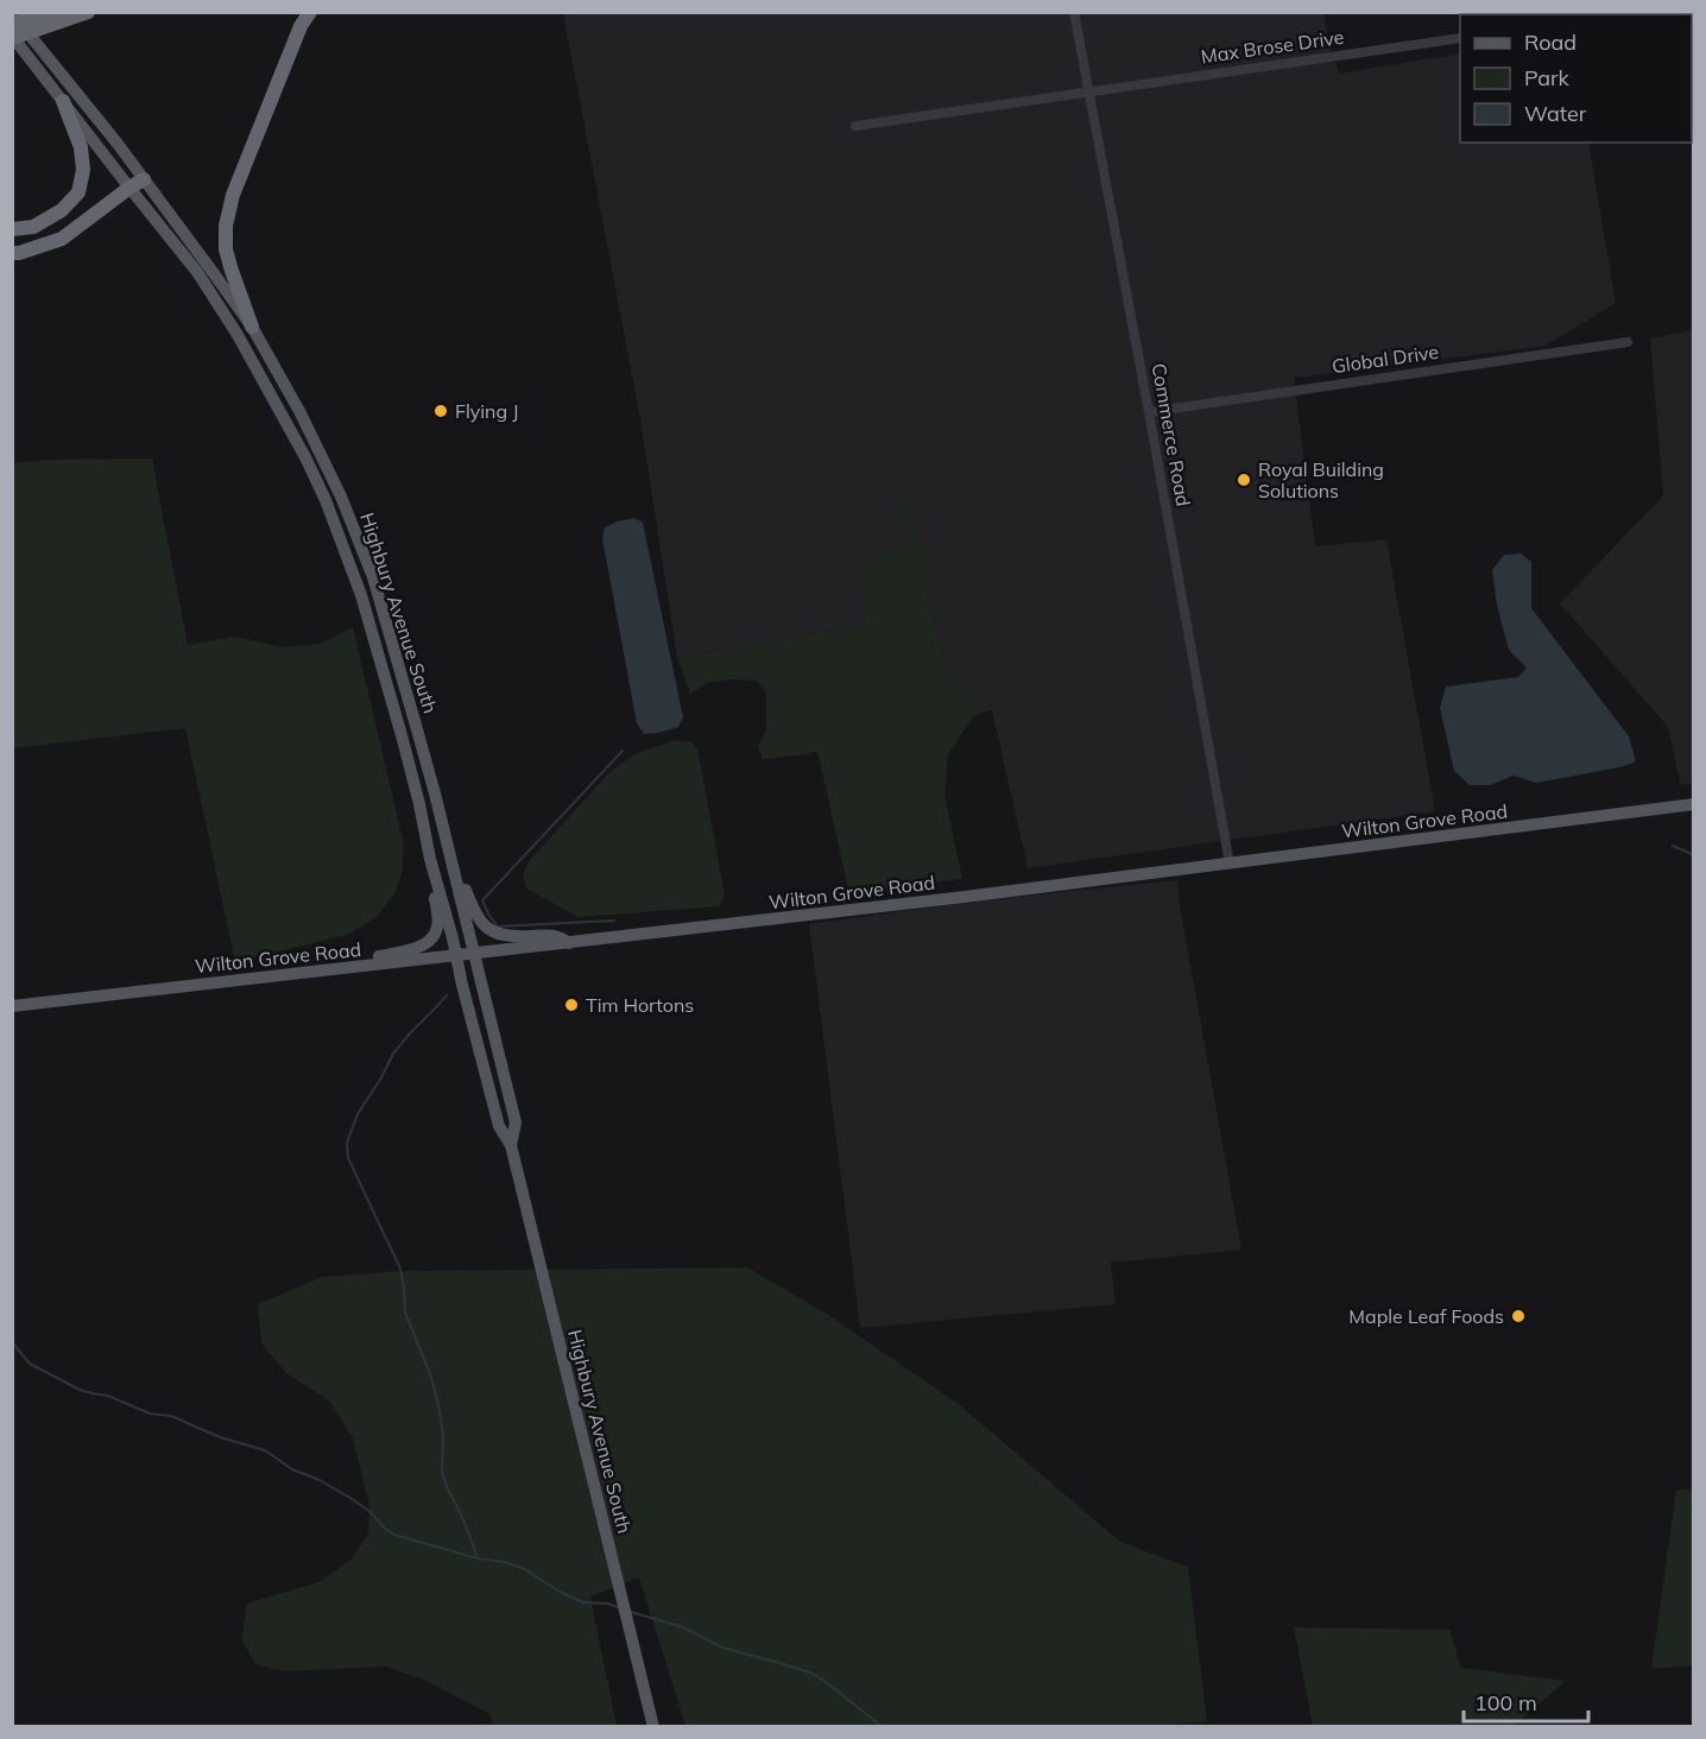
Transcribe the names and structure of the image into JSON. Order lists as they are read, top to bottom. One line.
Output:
{"streets":{"main road":["Highbury Avenue South","Wilton Grove Road"],"street":["Max Brose Drive","Global Drive","Commerce Road"]},"crossings":[["Max Brose Drive","Commerce Road"],["Global Drive","Commerce Road"],["Commerce Road","Wilton Grove Road"],["Highbury Avenue South","Wilton Grove Road"]],"places":["Flying J","Royal Building Solutions","Tim Hortons","Maple Leaf Foods"],"legend":["Road","Park","Water"],"scale_bar":"100 m"}
